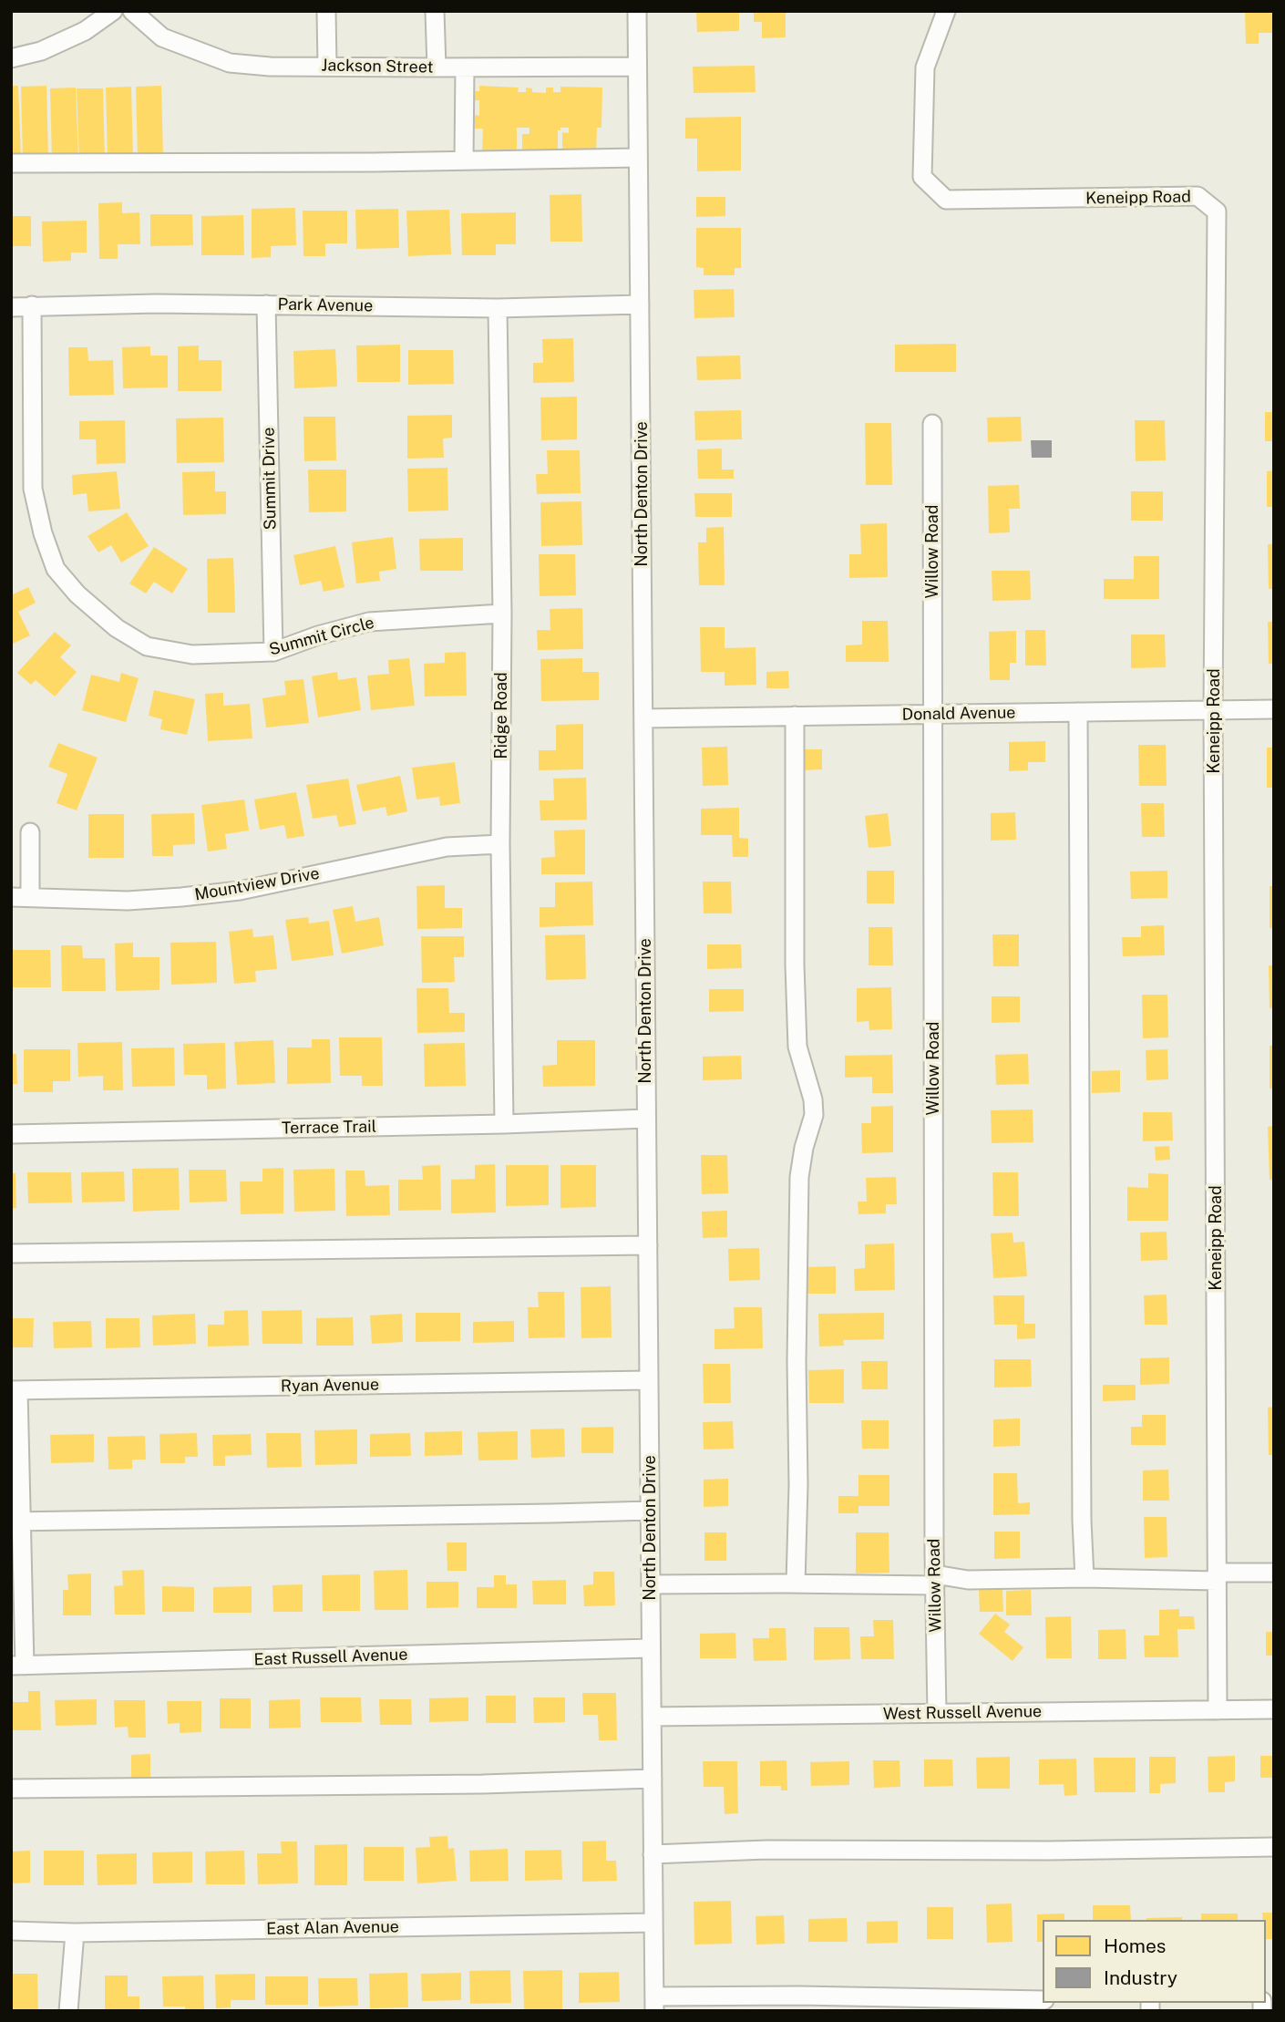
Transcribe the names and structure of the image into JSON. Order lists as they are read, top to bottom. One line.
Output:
{"streets":{"street":["Jackson Street","Keneipp Road","Park Avenue","Summit Drive","North Denton Drive","Willow Road","Summit Circle","Donald Avenue","Ridge Road","Mountview Drive","Terrace Trail","Ryan Avenue","East Russell Avenue","West Russell Avenue","East Alan Avenue"]},"crossings":[["Jackson Street","North Denton Drive"],["Keneipp Road","Donald Avenue"],["Keneipp Road","West Russell Avenue"],["Park Avenue","Summit Drive"],["Park Avenue","North Denton Drive"],["Park Avenue","Summit Circle"],["Park Avenue","Ridge Road"],["Summit Drive","Summit Circle"],["North Denton Drive","Donald Avenue"],["North Denton Drive","Terrace Trail"],["North Denton Drive","Ryan Avenue"],["North Denton Drive","East Russell Avenue"],["North Denton Drive","West Russell Avenue"],["North Denton Drive","East Alan Avenue"],["Willow Road","Donald Avenue"],["Willow Road","West Russell Avenue"],["Summit Circle","Ridge Road"],["Ridge Road","Mountview Drive"],["Ridge Road","Terrace Trail"]],"legend":["Homes","Industry"]}
